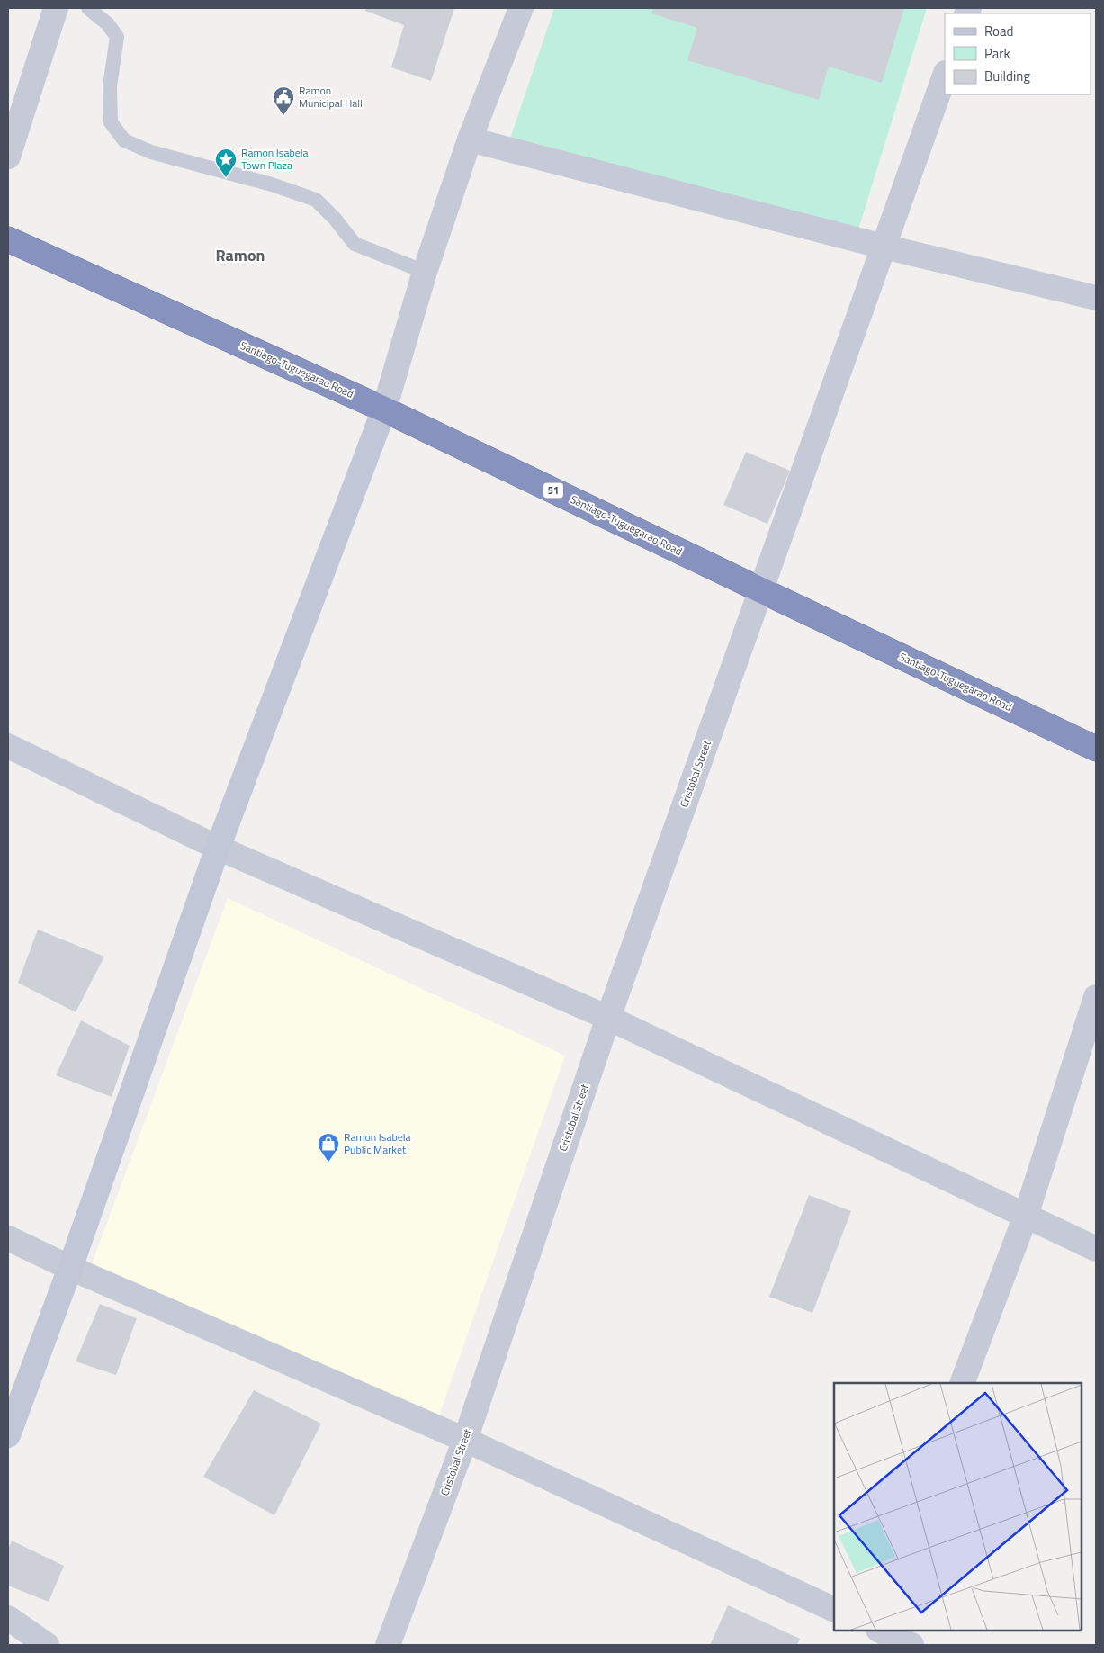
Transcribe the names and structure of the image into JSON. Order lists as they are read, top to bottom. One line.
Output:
{"streets":{"highway":["Santiago-Tuguegarao Road","51"],"street":["Cristobal Street"]},"crossings":[["Santiago-Tuguegarao Road","Cristobal Street"]],"districts":["Ramon"],"places":{"public building":["Ramon Municipal Hall"],"place":["Ramon Isabela Town Plaza"],"shop":["Ramon Isabela Public Market"]},"legend":["Road","Park","Building"]}
